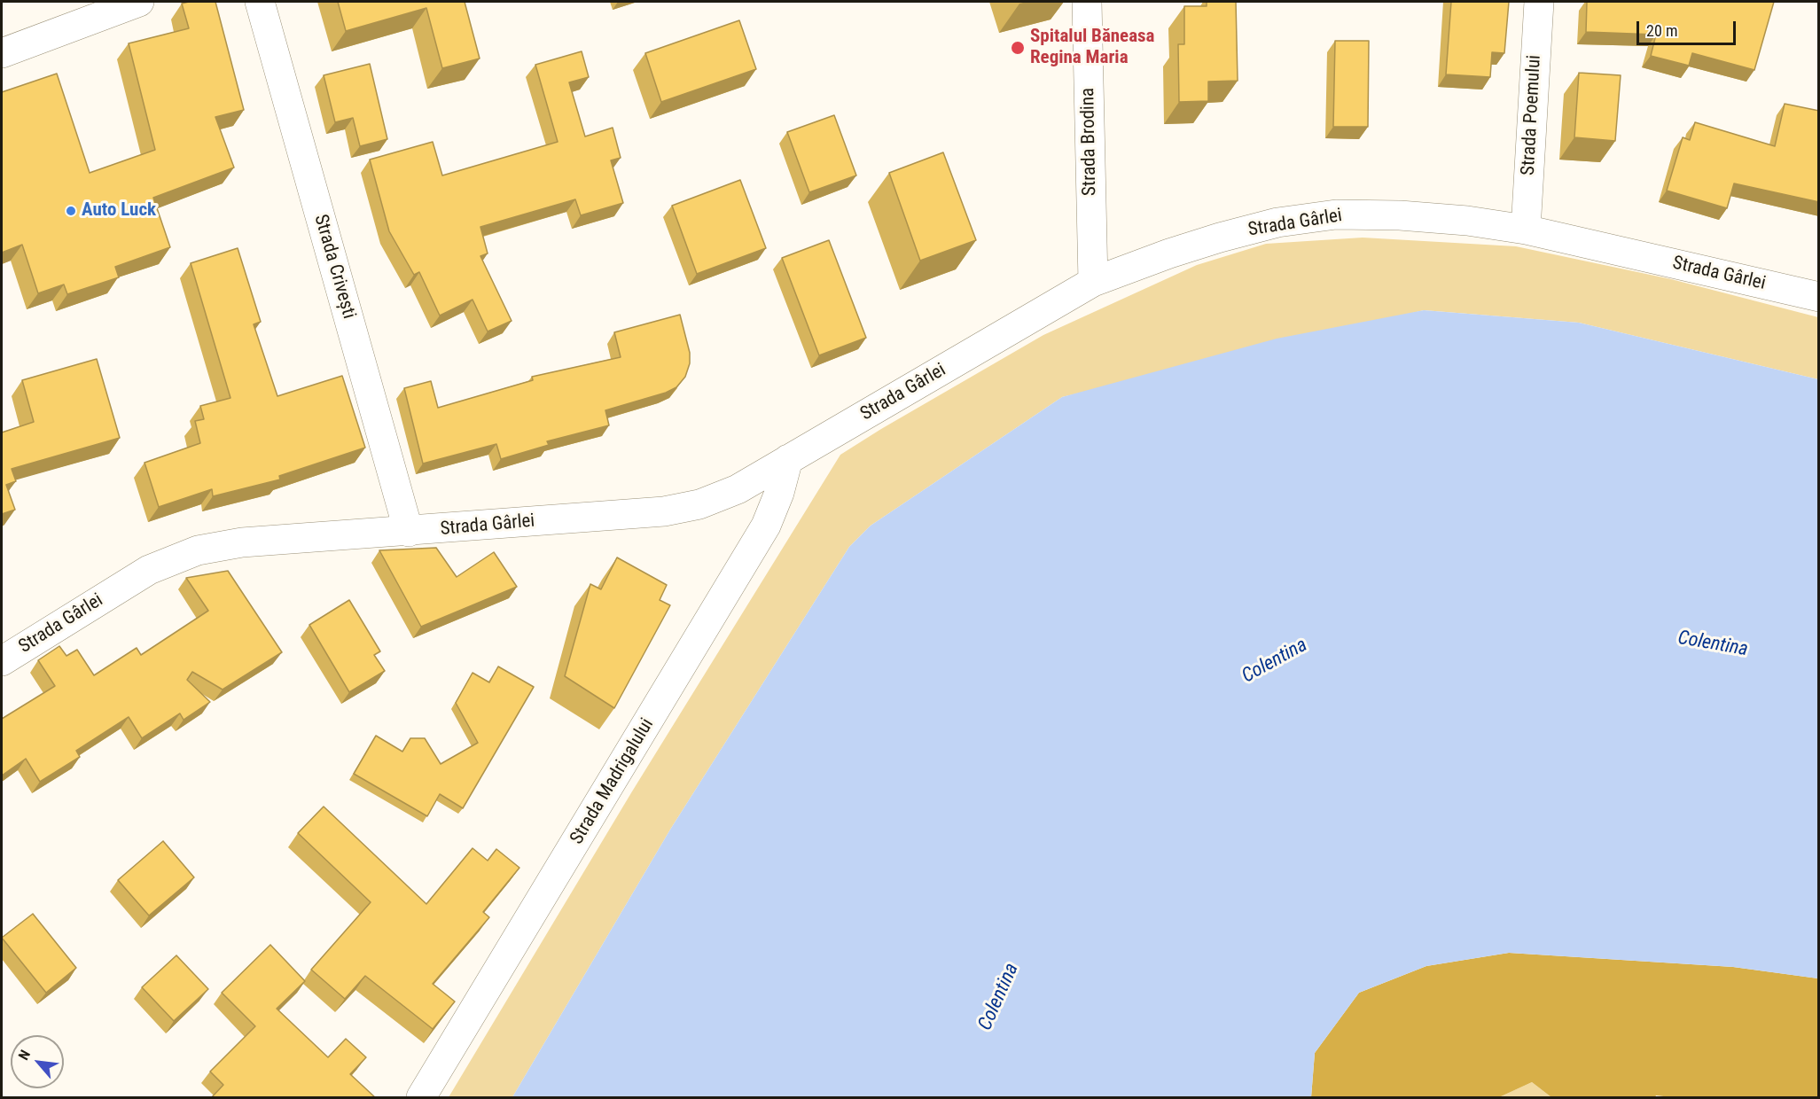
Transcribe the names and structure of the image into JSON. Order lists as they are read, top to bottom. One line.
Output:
{"streets":{"street":["Strada Poemului","Strada Brodina","Strada Gârlei","Strada Crivești","Strada Madrigalului"]},"crossings":[["Strada Poemului","Strada Gârlei"],["Strada Brodina","Strada Gârlei"],["Strada Gârlei","Strada Crivești"],["Strada Gârlei","Strada Madrigalului"]],"water":["Colentina"],"places":["Spitalul Băneasa Regina Maria","Auto Luck"],"scale_bar":"20 m","north":"top left"}
